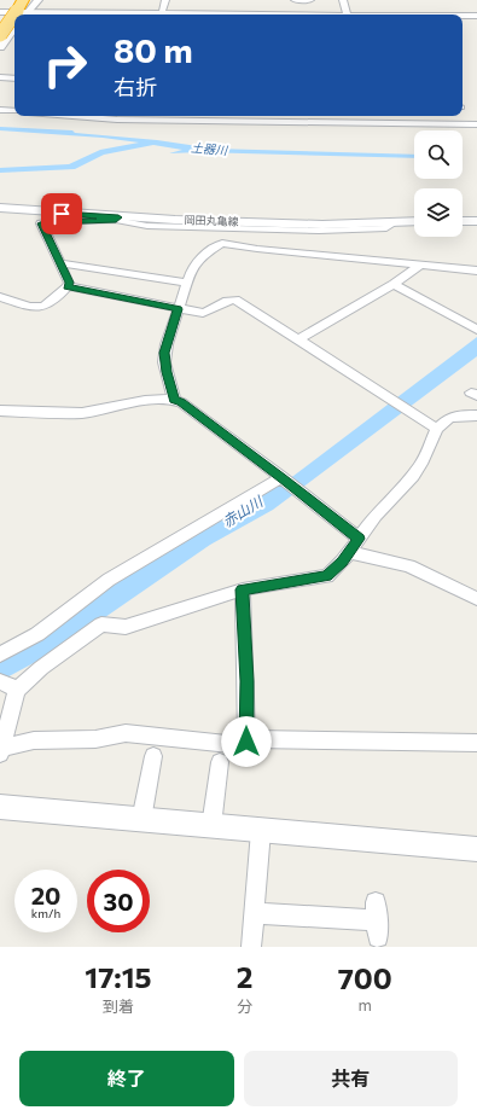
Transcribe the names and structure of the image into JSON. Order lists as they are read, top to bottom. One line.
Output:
{"streets":{"main road":["岡田丸亀線"]},"water":["土器川","赤山川"],"page":{"turn":["80 m","右折"],"speed":"20 km/h","limit":"30","eta":["17:15","到着","2","分","700","m"],"buttons":["終了","共有"]}}
